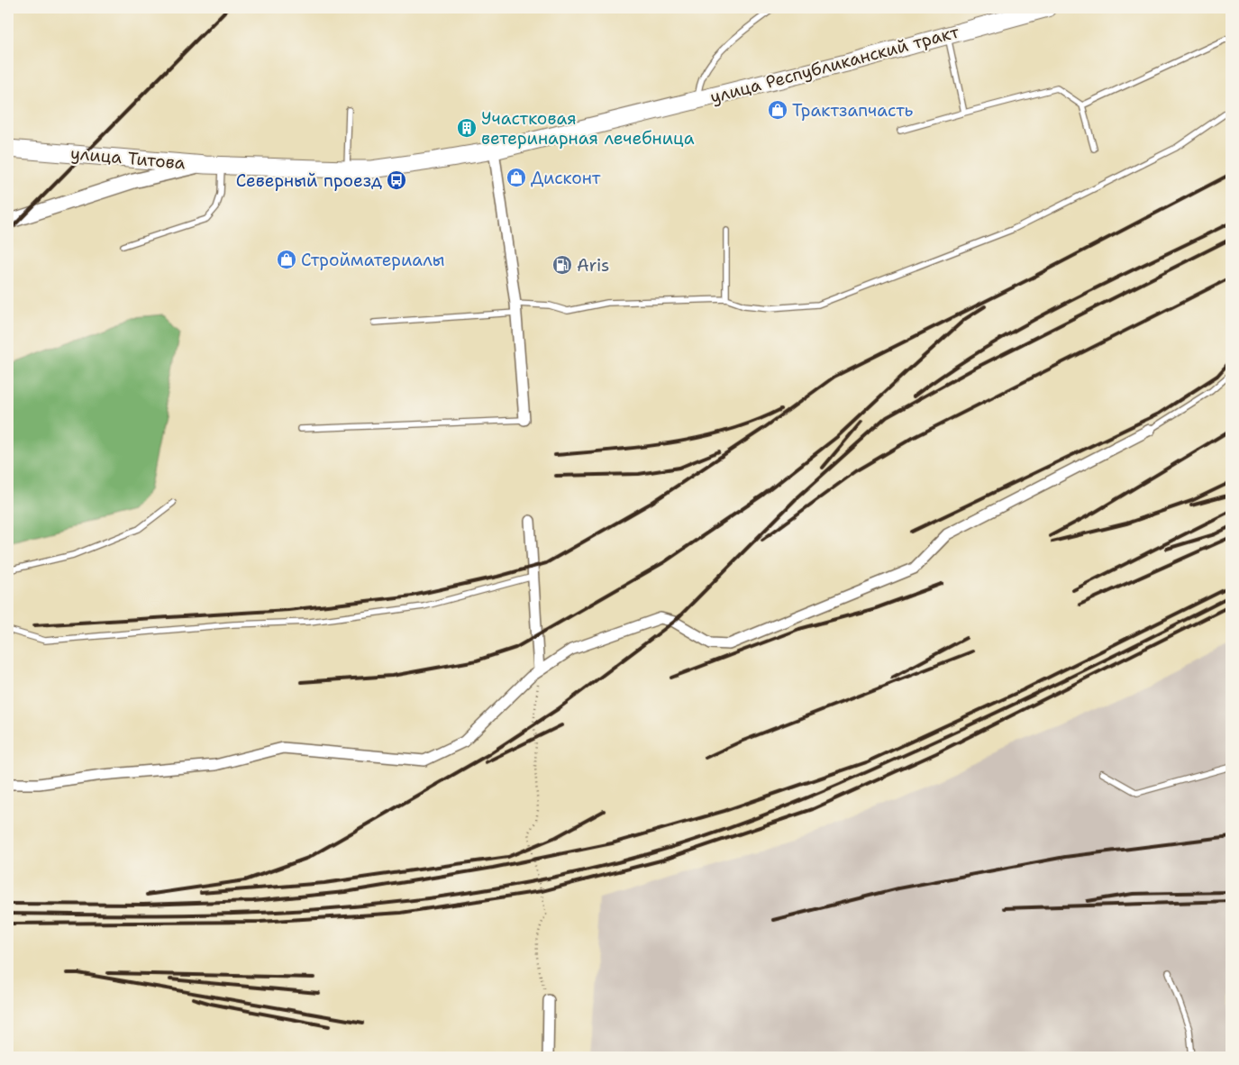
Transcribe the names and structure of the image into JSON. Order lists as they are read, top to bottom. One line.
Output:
{"streets":{"main road":["улица Республиканский тракт","улица Титова"]},"crossings":[["улица Республиканский тракт","улица Титова"]],"places":{"shop":["Трактзапчасть","Дисконт","Стройматериалы"],"building":["Участковая ветеринарная лечебница"],"bus stop":["Северный проезд"],"fuel station":["Aris"]}}
